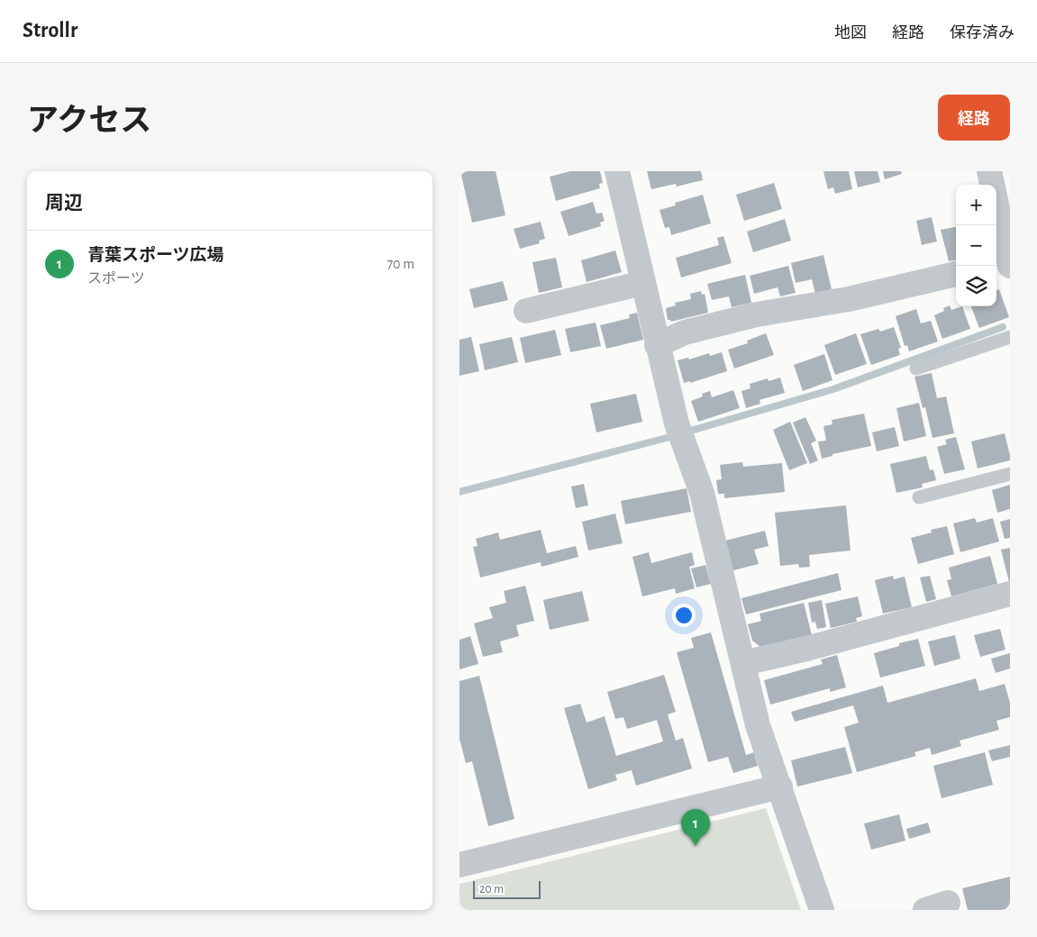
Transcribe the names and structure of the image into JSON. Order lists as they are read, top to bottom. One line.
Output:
{"scale_bar":"20 m","page":{"header":"Strollr","nav":["地図","経路","保存済み"],"title":"アクセス","buttons":"経路","heading":"周辺","map_buttons":["+","−"],"list":[{"mark":"1","name":"青葉スポーツ広場","note":"スポーツ","value":"70 m"}],"pins":"1","scale":"20 m"}}
